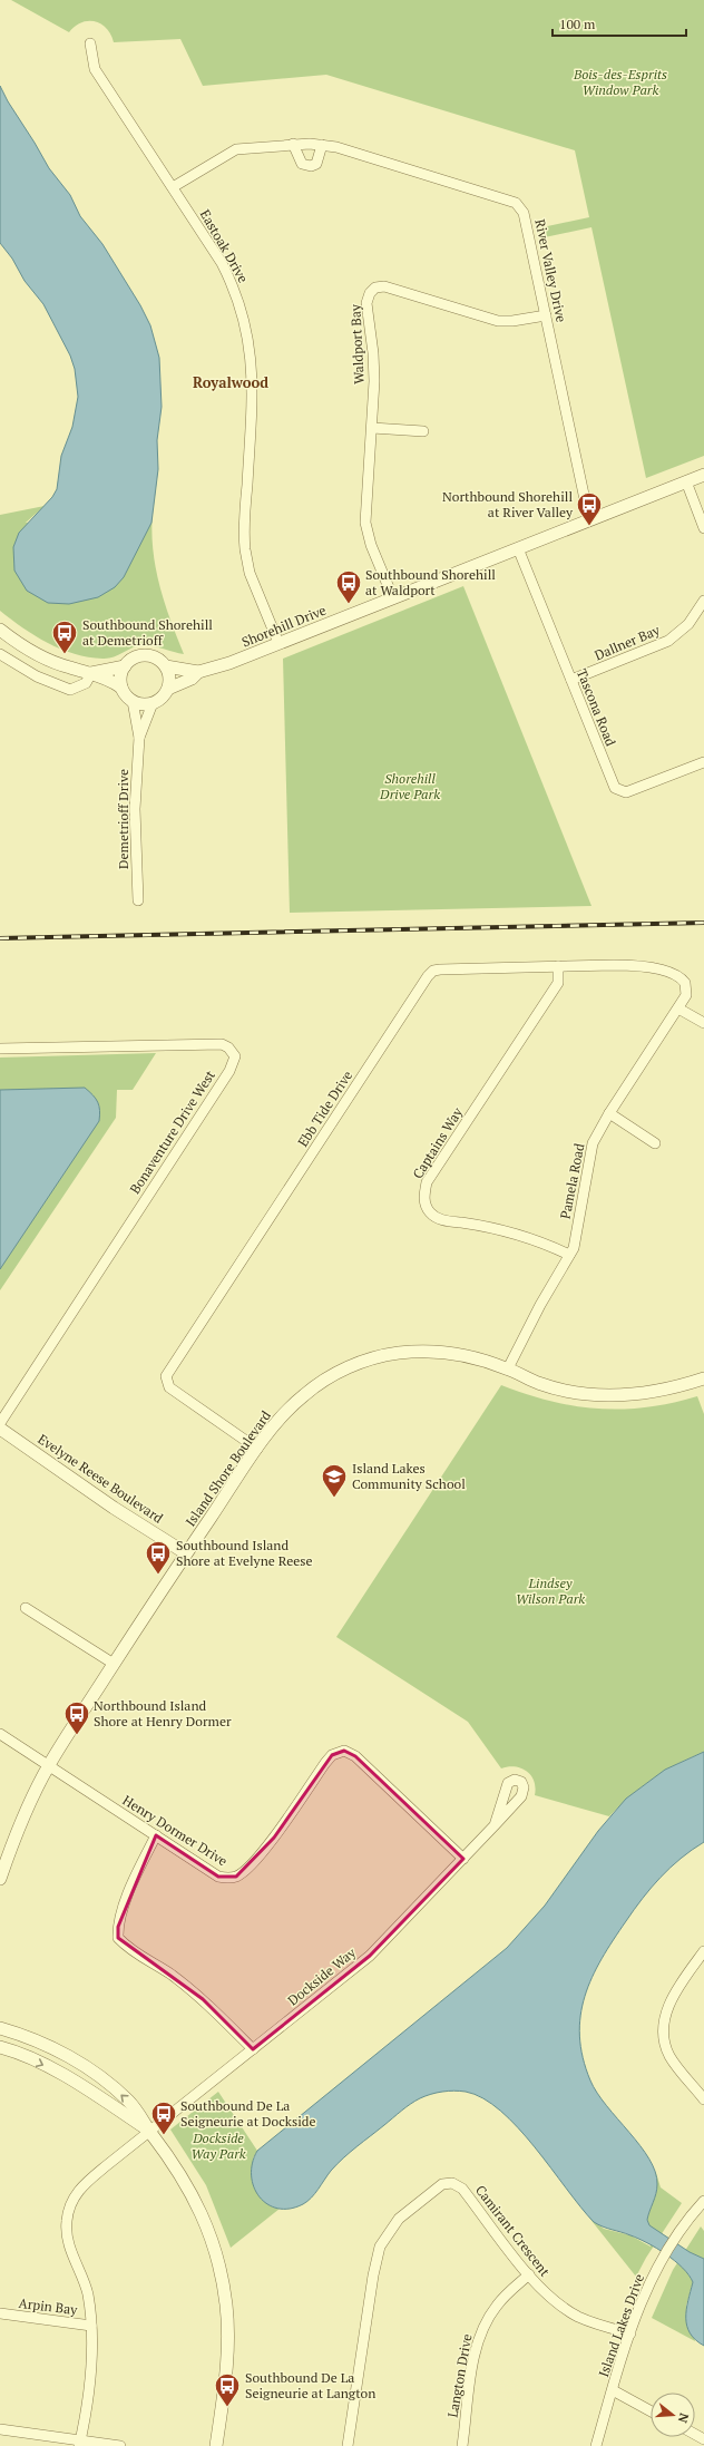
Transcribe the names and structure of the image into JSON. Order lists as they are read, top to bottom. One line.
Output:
{"streets":{"street":["Eastoak Drive","River Valley Drive","Waldport Bay","Shorehill Drive","Dallner Bay","Tascona Road","Demetrioff Drive","Ebb Tide Drive","Bonaventure Drive West","Captains Way","Pamela Road","Island Shore Boulevard","Evelyne Reese Boulevard","Henry Dormer Drive","Dockside Way","Camirant Crescent","Arpin Bay","Island Lakes Drive","Langton Drive"]},"crossings":[["Eastoak Drive","River Valley Drive"],["Eastoak Drive","Shorehill Drive"],["River Valley Drive","Waldport Bay"],["River Valley Drive","Shorehill Drive"],["Waldport Bay","Shorehill Drive"],["Shorehill Drive","Tascona Road"],["Shorehill Drive","Demetrioff Drive"],["Dallner Bay","Tascona Road"],["Ebb Tide Drive","Captains Way"],["Ebb Tide Drive","Pamela Road"],["Ebb Tide Drive","Island Shore Boulevard"],["Captains Way","Pamela Road"],["Pamela Road","Island Shore Boulevard"],["Island Shore Boulevard","Evelyne Reese Boulevard"],["Island Shore Boulevard","Henry Dormer Drive"],["Henry Dormer Drive","Dockside Way"],["Dockside Way","Arpin Bay"],["Camirant Crescent","Island Lakes Drive"],["Camirant Crescent","Langton Drive"]],"districts":["Royalwood"],"parks":["Bois-des-Esprits Window Park","Shorehill Drive Park","Lindsey Wilson Park","Dockside Way Park"],"places":{"bus stop":["Northbound Shorehill at River Valley","Southbound Shorehill at Waldport","Southbound Shorehill at Demetrioff","Southbound Island Shore at Evelyne Reese","Northbound Island Shore at Henry Dormer","Southbound De La Seigneurie at Dockside","Southbound De La Seigneurie at Langton"],"school or university":["Island Lakes Community School"]},"scale_bar":"100 m","north":"right"}
